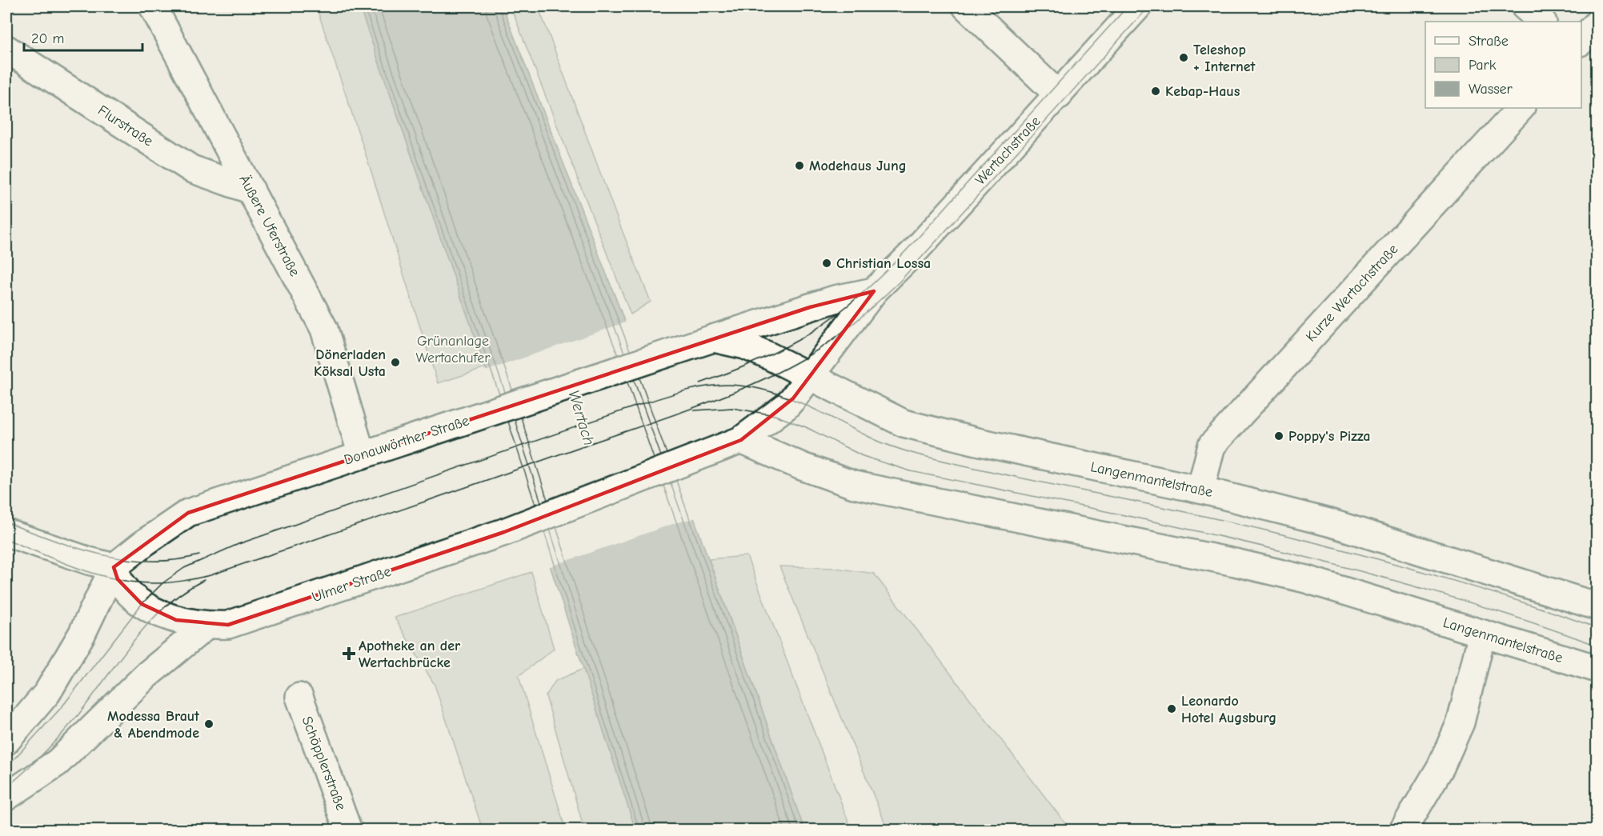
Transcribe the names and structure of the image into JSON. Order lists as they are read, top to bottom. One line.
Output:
{"streets":{"main road":["Flurstraße","Wertachstraße","Äußere Uferstraße","Kurze Wertachstraße","Donauwörther Straße","Langenmantelstraße","Ulmer Straße","Schöpplerstraße"]},"crossings":[["Flurstraße","Äußere Uferstraße"],["Wertachstraße","Langenmantelstraße"],["Wertachstraße","Ulmer Straße"],["Äußere Uferstraße","Donauwörther Straße"],["Kurze Wertachstraße","Langenmantelstraße"],["Donauwörther Straße","Langenmantelstraße"],["Langenmantelstraße","Ulmer Straße"]],"water":["Wertach"],"parks":["Grünanlage Wertachufer"],"places":{"other":["Teleshop + Internet","Kebap-Haus","Modehaus Jung","Christian Lossa","Dönerladen Köksal Usta","Poppy's Pizza","Leonardo Hotel Augsburg","Modessa Braut & Abendmode"],"health":["Apotheke an der Wertachbrücke"]},"legend":["Straße","Park","Wasser"],"scale_bar":"20 m"}
